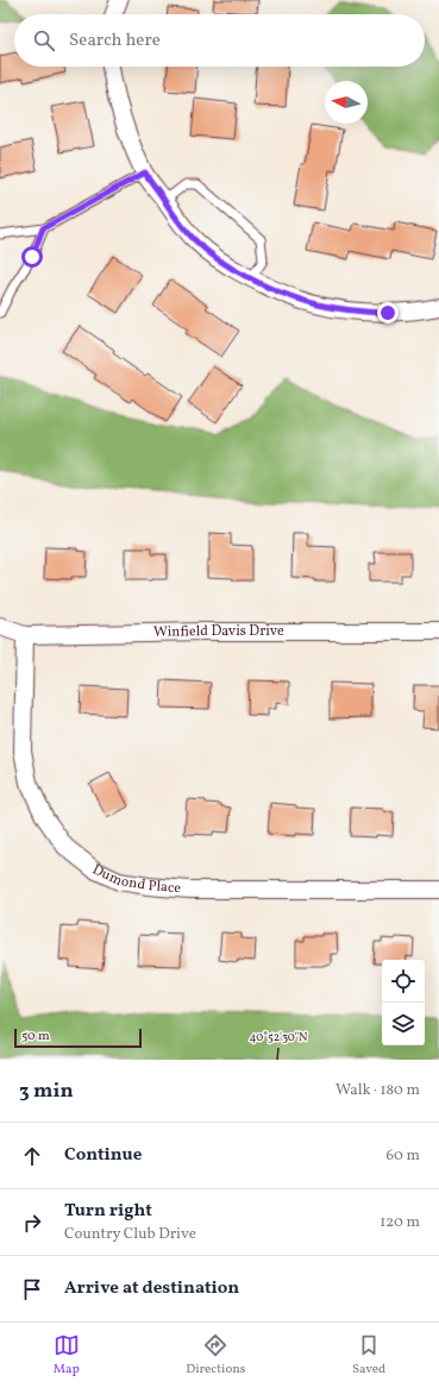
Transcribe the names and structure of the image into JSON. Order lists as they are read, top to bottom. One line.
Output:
{"streets":{"street":["Winfield Davis Drive","Dumond Place"]},"crossings":[["Winfield Davis Drive","Dumond Place"]],"scale_bar":"50 m","north":"left","page":{"search":"Search here","scale":"50 m","heading":["3 min","Walk · 180 m"],"list":[["Continue","60 m"],["Turn right","Country Club Drive","120 m"],"Arrive at destination"],"nav":["Map","Directions","Saved"]},"coordinates":["40°52'30\"N"]}
